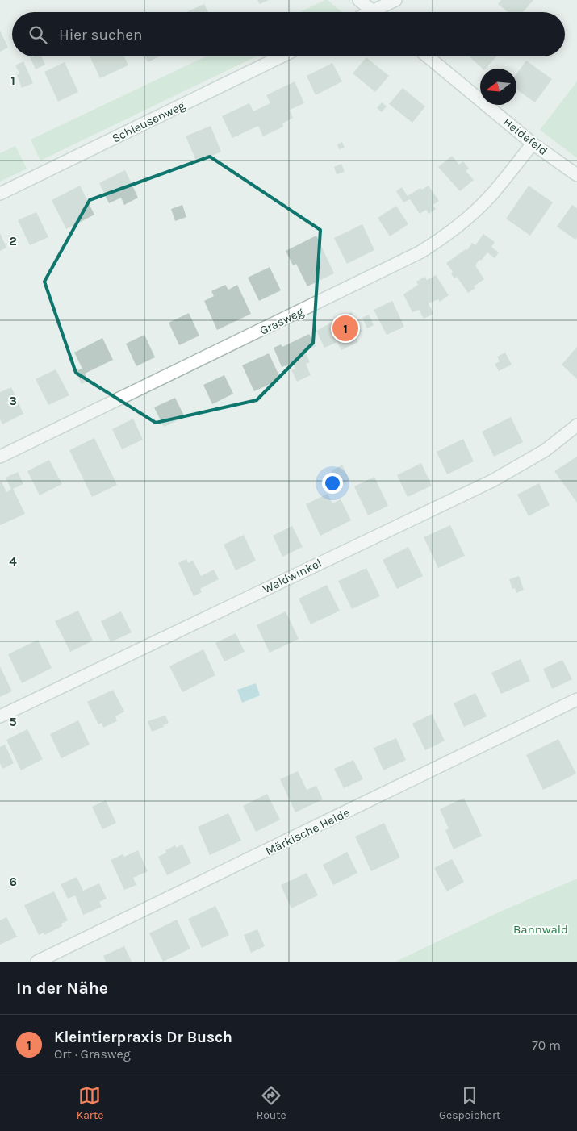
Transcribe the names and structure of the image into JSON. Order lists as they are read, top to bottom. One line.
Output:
{"streets":{"street":["Schleusenweg","Heidefeld","Grasweg","Waldwinkel","Märkische Heide"]},"crossings":[["Heidefeld","Grasweg"]],"parks":["Bannwald"],"north":"left","page":{"search":"Hier suchen","pins":"1","heading":"In der Nähe","list":[{"mark":"1","name":"Kleintierpraxis Dr Busch","note":"Ort · Grasweg","value":"70 m"}],"nav":["Karte","Route","Gespeichert"]},"grid":{"rows":["1","2","3","4","5","6"]}}
